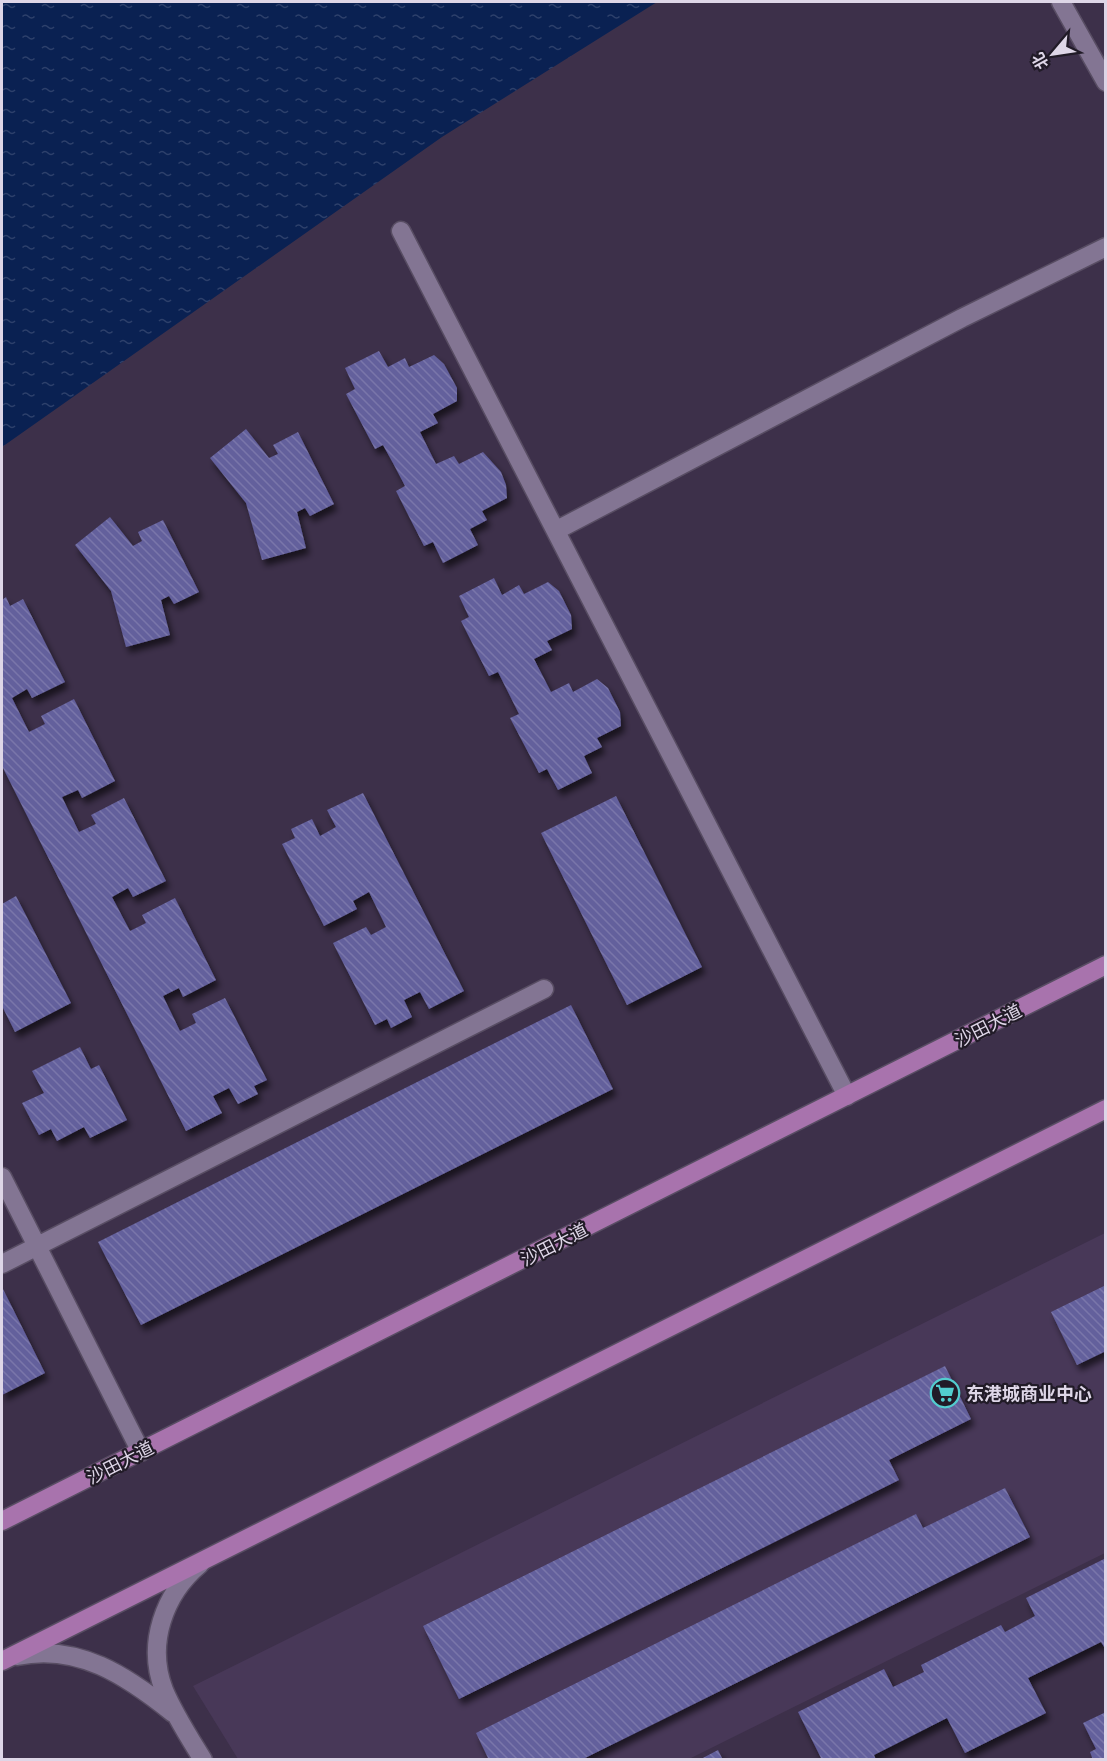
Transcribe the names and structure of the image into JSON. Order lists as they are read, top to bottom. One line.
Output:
{"streets":{"main road":["沙田大道"]},"places":{"supermarket":["东港城商业中心"]},"north":"bottom left"}
